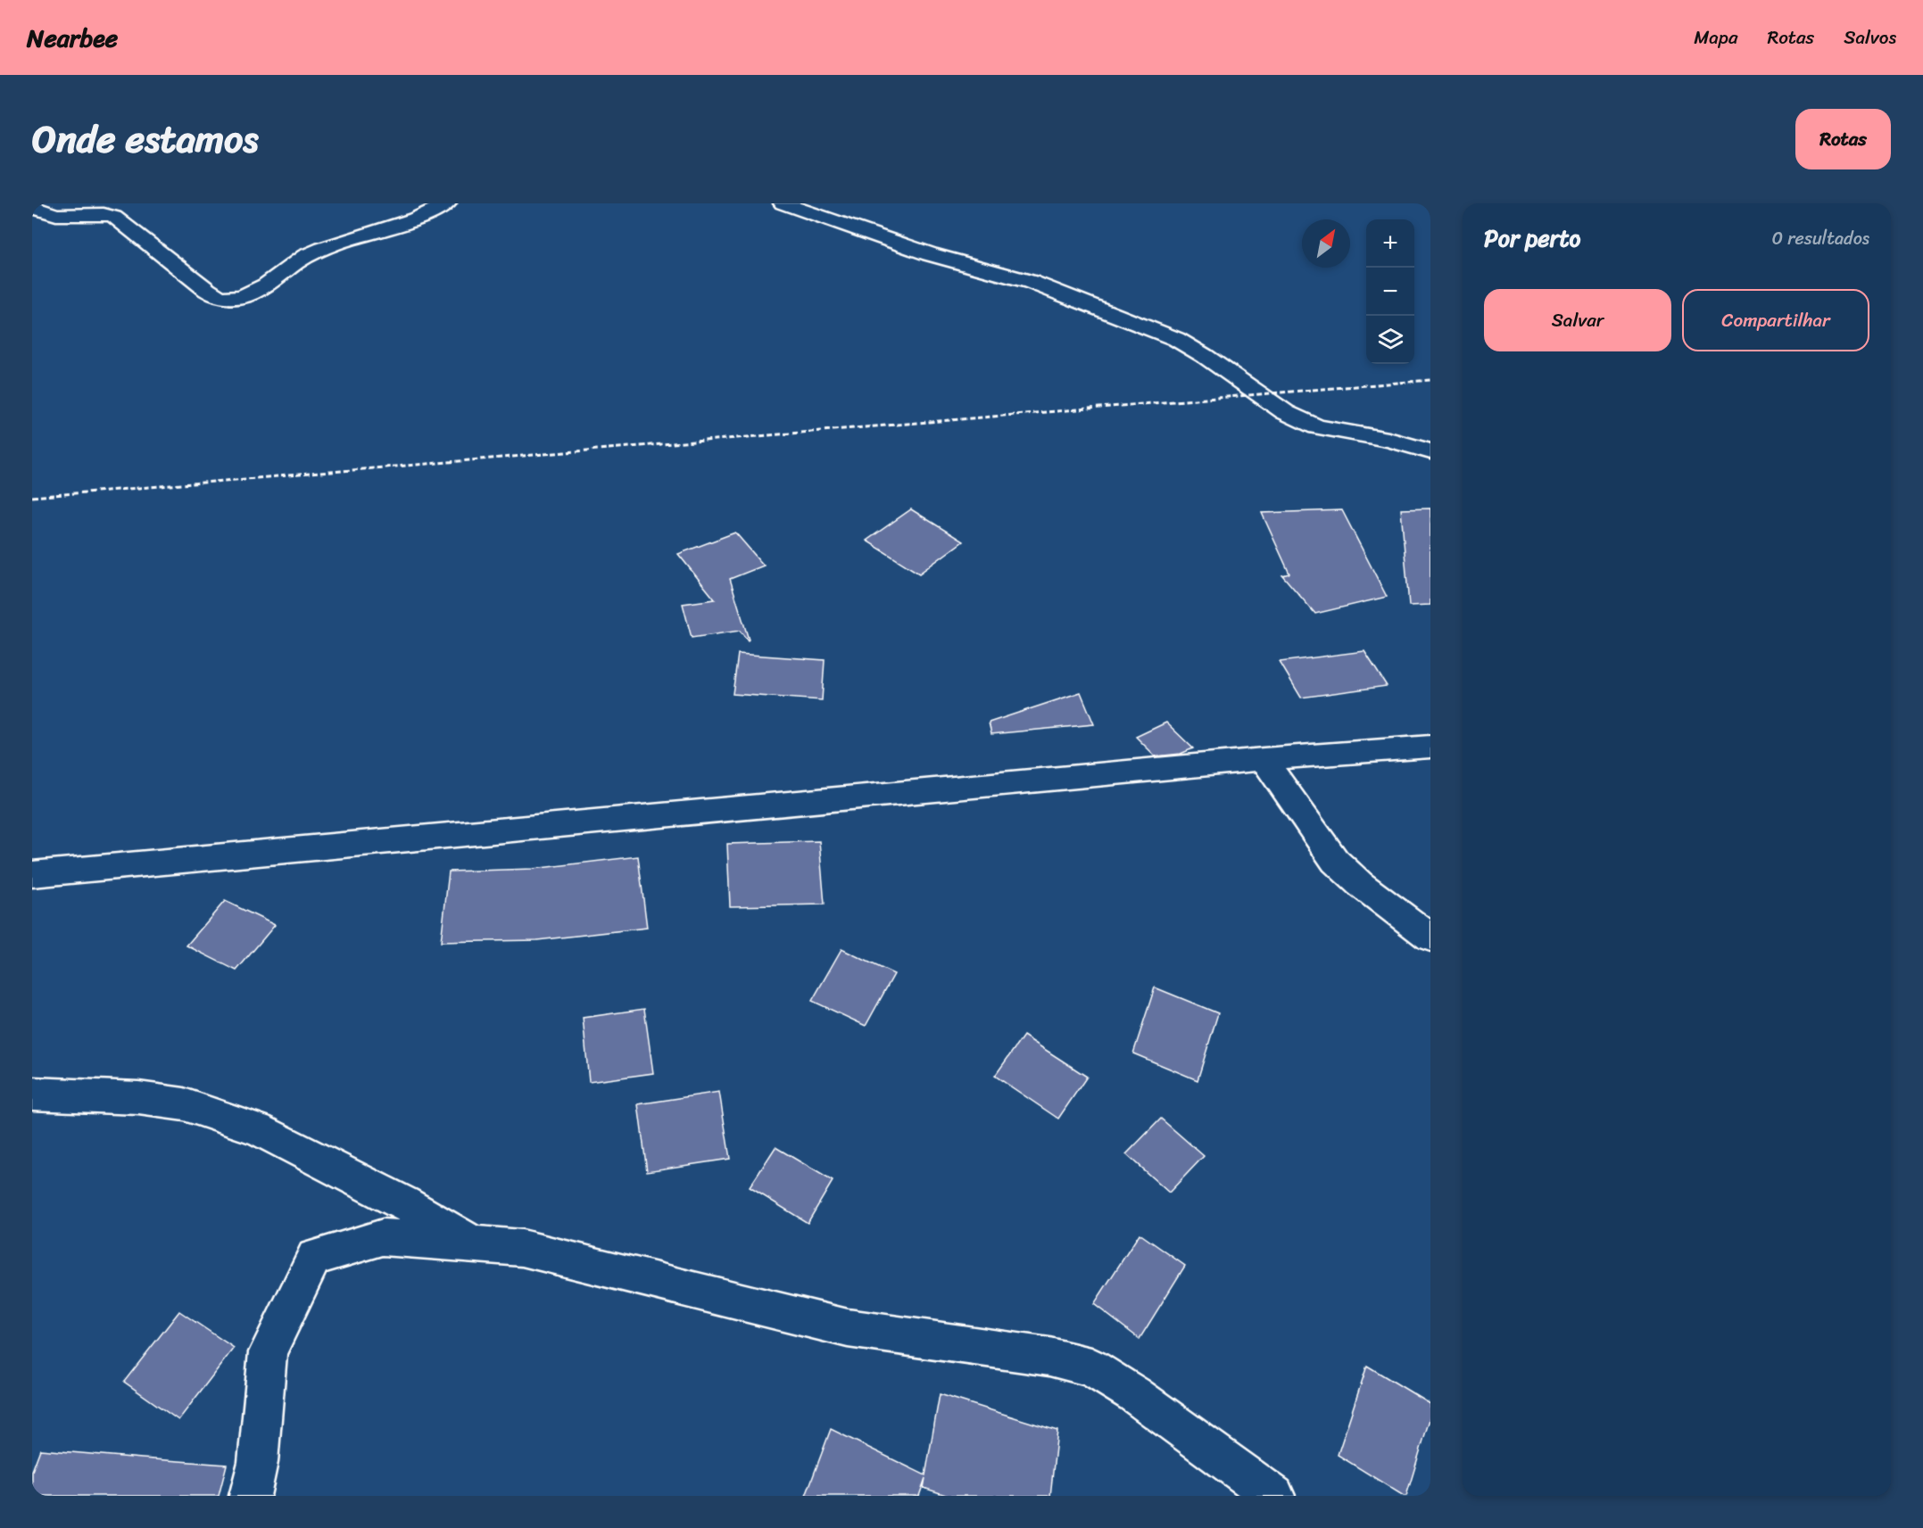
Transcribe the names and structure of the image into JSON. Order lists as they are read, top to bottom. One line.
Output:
{"north":"top right","page":{"header":"Nearbee","nav":["Mapa","Rotas","Salvos"],"title":"Onde estamos","buttons":["Rotas",["Salvar","Compartilhar"]],"heading":["Por perto","0 resultados"],"map_buttons":["+","−"]}}
